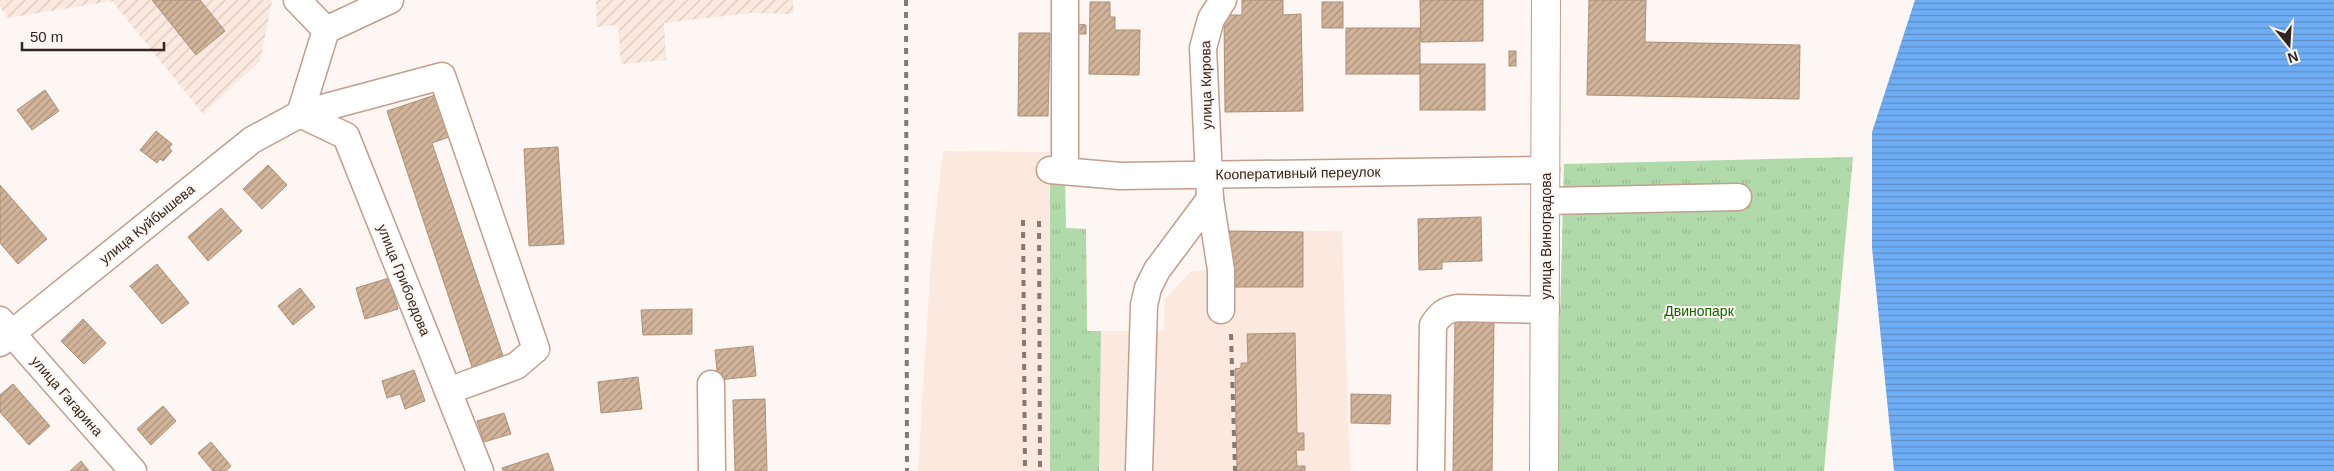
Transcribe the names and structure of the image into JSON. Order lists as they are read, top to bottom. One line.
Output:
{"streets":{"main road":["улица Виноградова"],"street":["улица Кирова","Кооперативный переулок","улица Куйбышева","улица Грибоедова","улица Гагарина"]},"crossings":[["улица Кирова","Кооперативный переулок"],["Кооперативный переулок","улица Виноградова"],["улица Куйбышева","улица Грибоедова"],["улица Куйбышева","улица Гагарина"]],"parks":["Двинопарк"],"scale_bar":"50 m","north":"bottom"}
